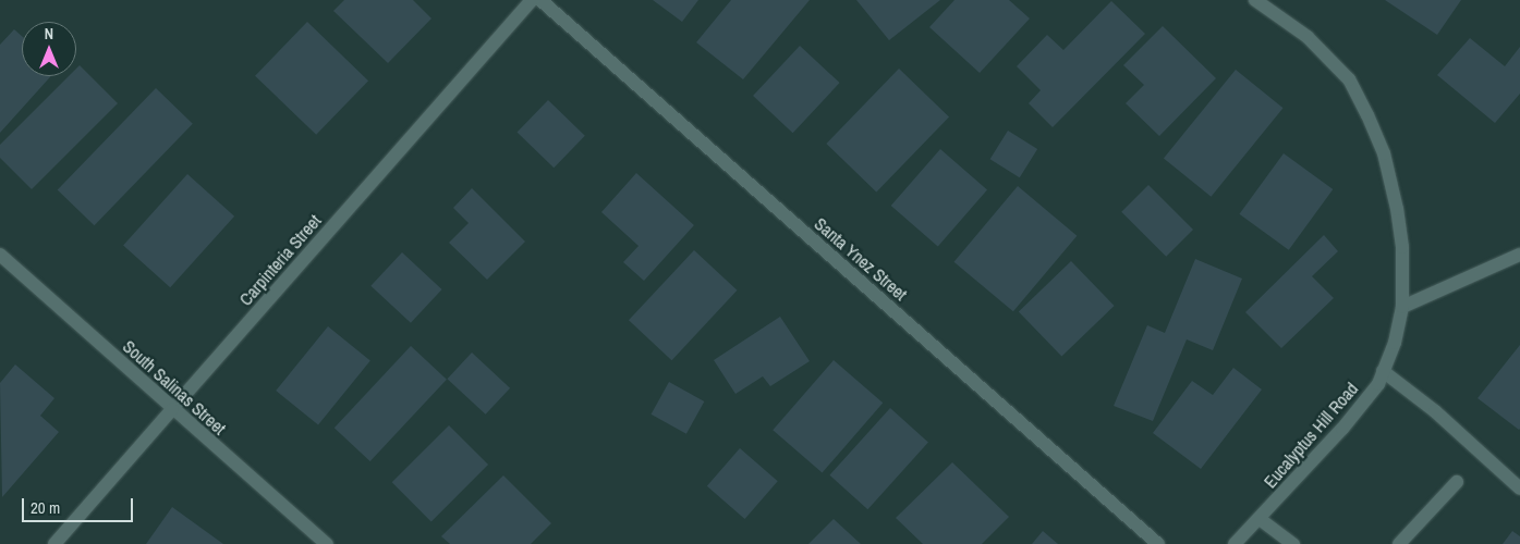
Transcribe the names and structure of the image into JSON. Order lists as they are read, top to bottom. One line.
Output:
{"streets":{"street":["Santa Ynez Street","Carpinteria Street","South Salinas Street","Eucalyptus Hill Road"]},"crossings":[["Carpinteria Street","South Salinas Street"]],"scale_bar":"20 m","north":"top"}
